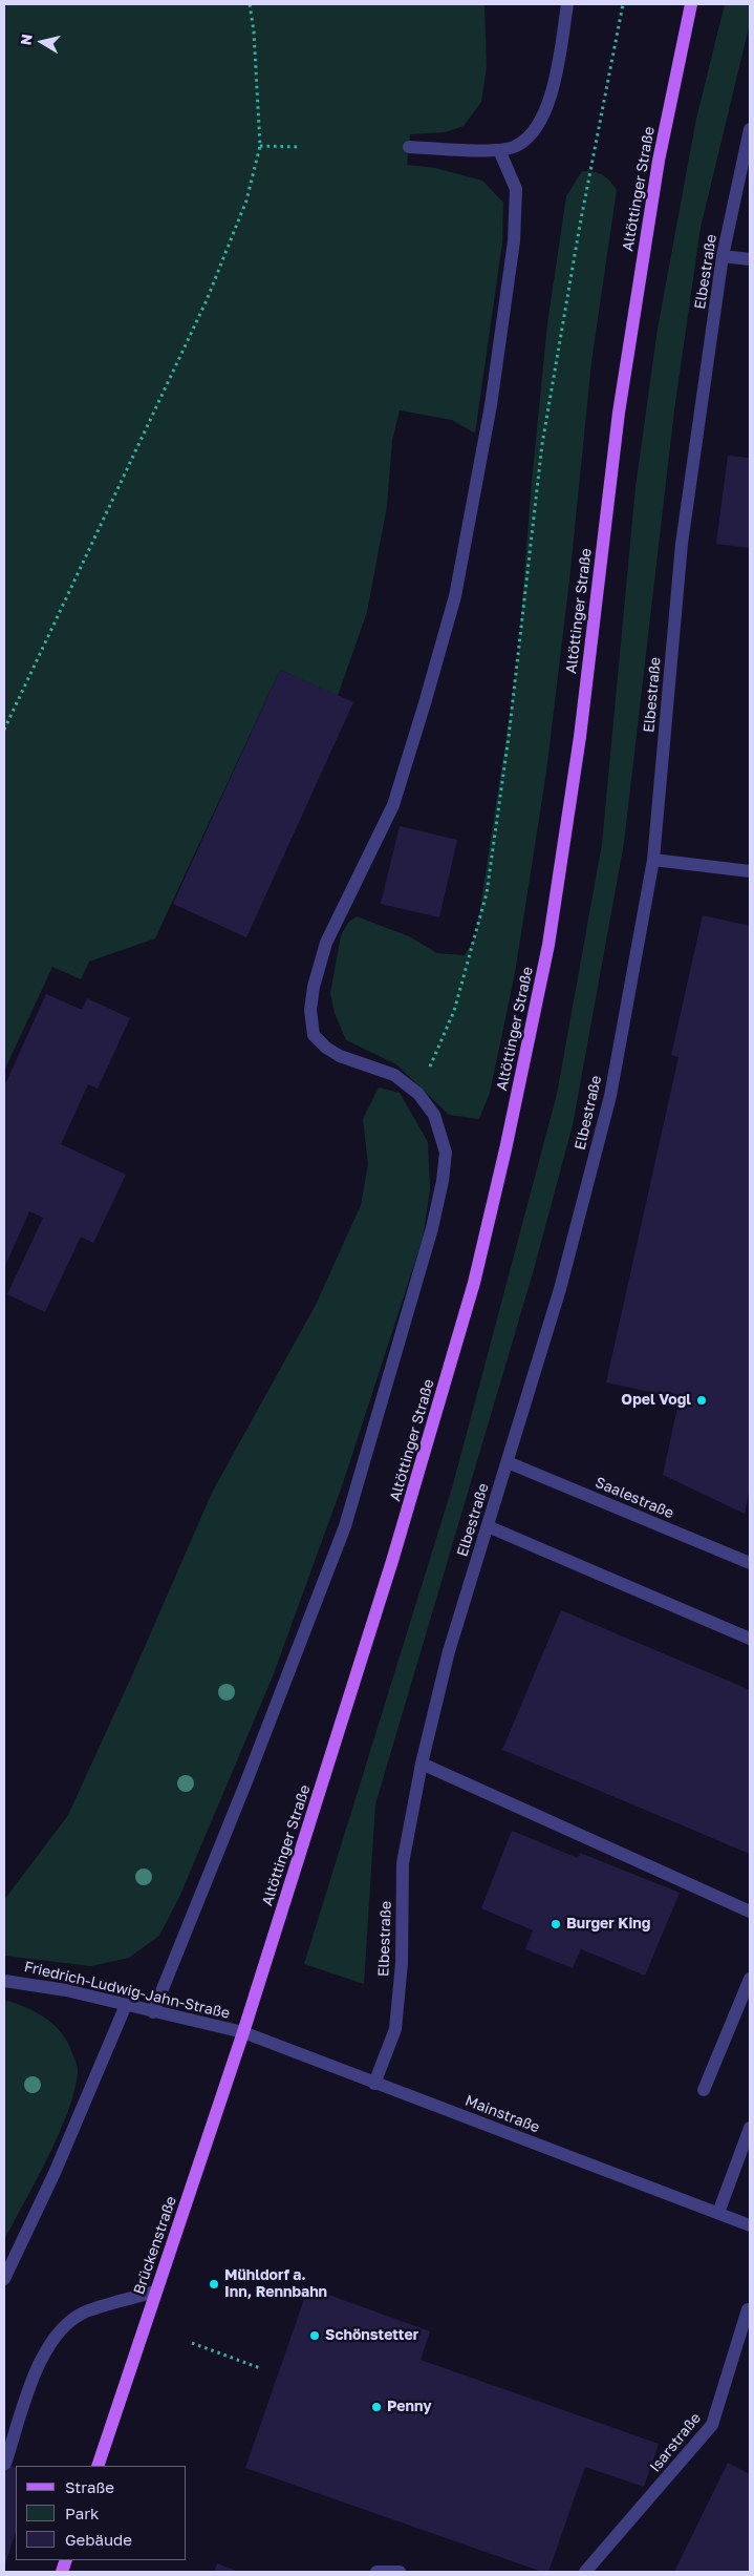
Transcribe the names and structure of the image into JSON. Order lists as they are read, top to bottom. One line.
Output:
{"streets":{"main road":["Altöttinger Straße","Brückenstraße"],"street":["Elbestraße","Saalestraße","Friedrich-Ludwig-Jahn-Straße","Mainstraße","Isarstraße"]},"crossings":[["Altöttinger Straße","Friedrich-Ludwig-Jahn-Straße"],["Altöttinger Straße","Mainstraße"],["Altöttinger Straße","Brückenstraße"],["Elbestraße","Saalestraße"],["Elbestraße","Mainstraße"],["Friedrich-Ludwig-Jahn-Straße","Mainstraße"],["Friedrich-Ludwig-Jahn-Straße","Brückenstraße"],["Mainstraße","Brückenstraße"]],"places":["Opel Vogl","Burger King","Mühldorf a. Inn, Rennbahn","Schönstetter","Penny"],"legend":["Straße","Park","Gebäude"],"north":"left"}
